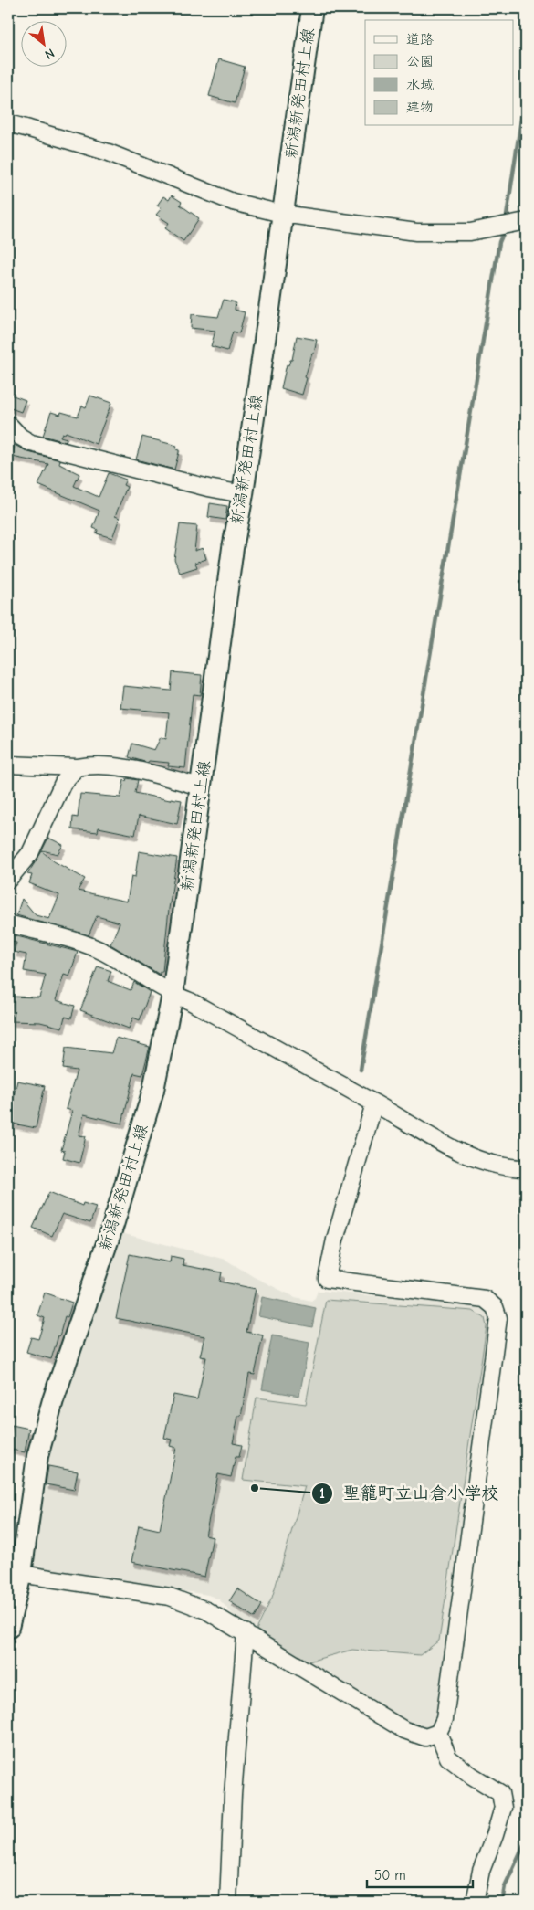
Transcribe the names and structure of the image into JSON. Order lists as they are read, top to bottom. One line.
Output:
{"streets":{"main road":["新潟新発田村上線"]},"places":["聖籠町立山倉小学校"],"legend":["道路","公園","水域","建物"],"scale_bar":"50 m","north":"bottom right"}
